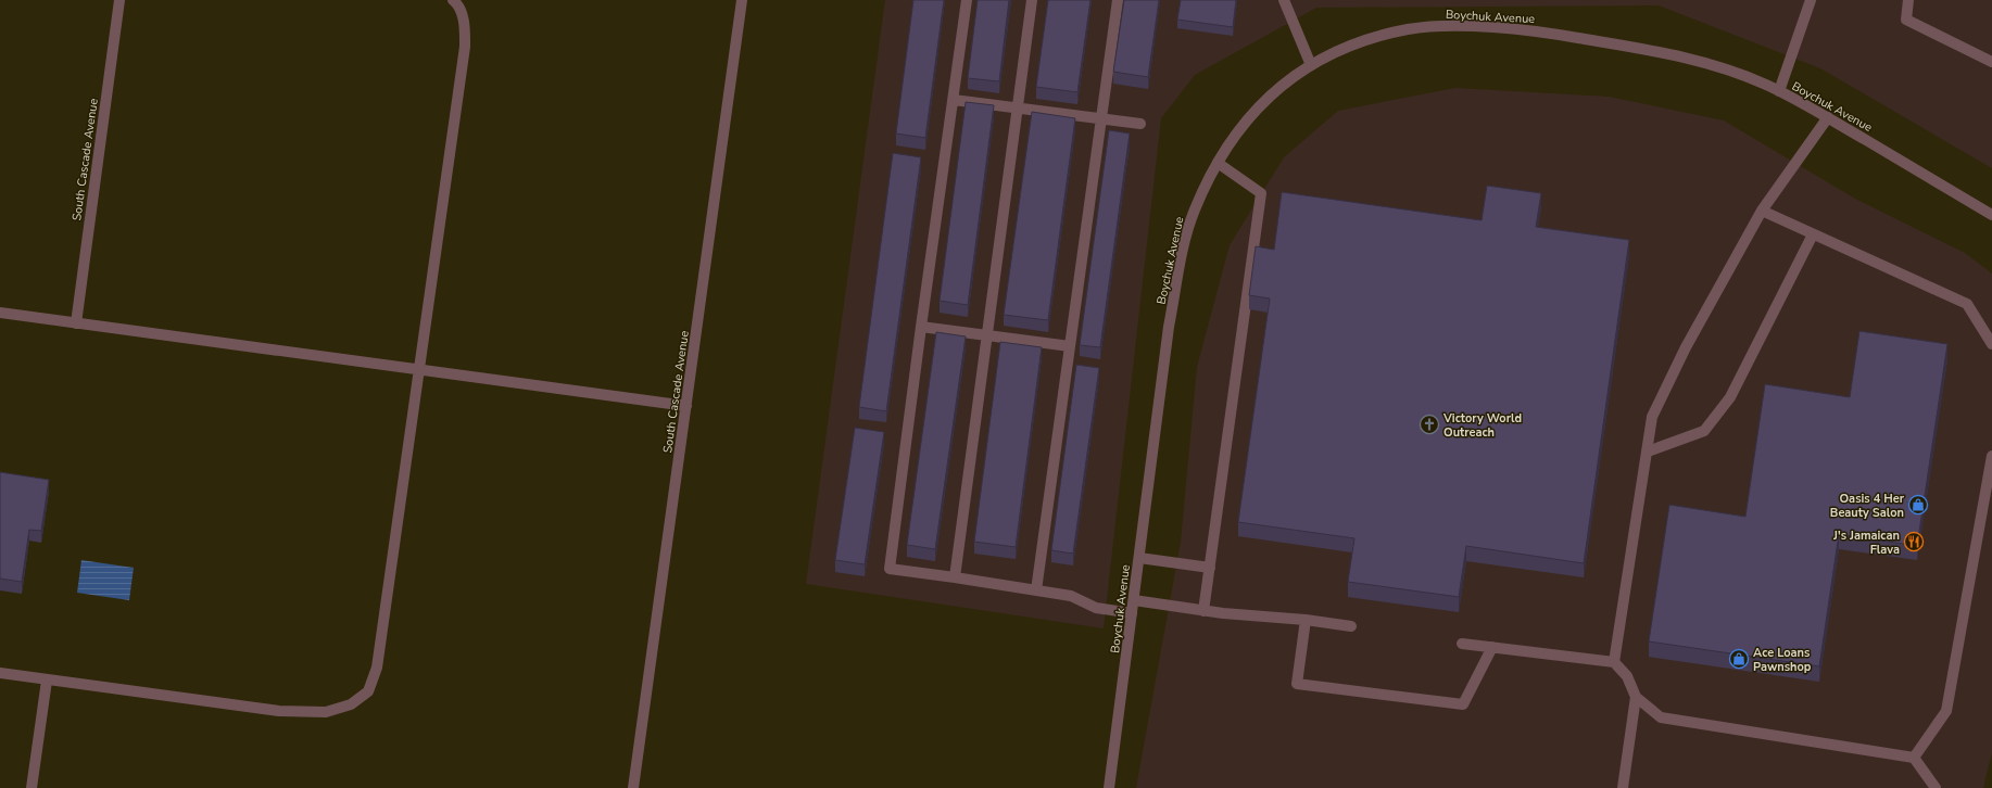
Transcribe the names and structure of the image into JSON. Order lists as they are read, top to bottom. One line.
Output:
{"streets":{"street":["Boychuk Avenue","South Cascade Avenue"]},"places":{"church":["Victory World Outreach"],"shop":["Oasis 4 Her Beauty Salon","Ace Loans Pawnshop"],"restaurant":["J's Jamaican Flava"]}}
